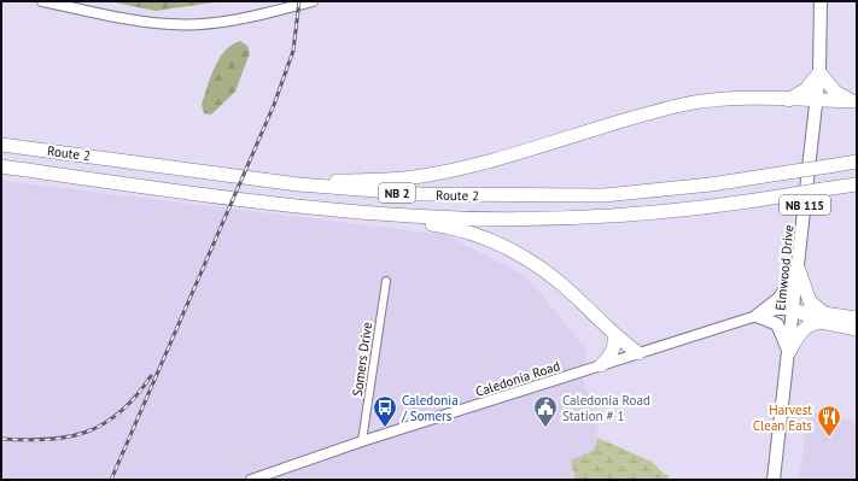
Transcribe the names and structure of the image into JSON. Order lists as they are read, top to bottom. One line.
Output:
{"streets":{"highway":["Route 2","NB 2"],"main road":["NB 115","Elmwood Drive"],"street":["Somers Drive","Caledonia Road"]},"crossings":[["Elmwood Drive","Caledonia Road"],["Somers Drive","Caledonia Road"]],"places":{"bus stop":["Caledonia / Somers"],"public building":["Caledonia Road Station # 1"],"restaurant":["Harvest Clean Eats"]}}
